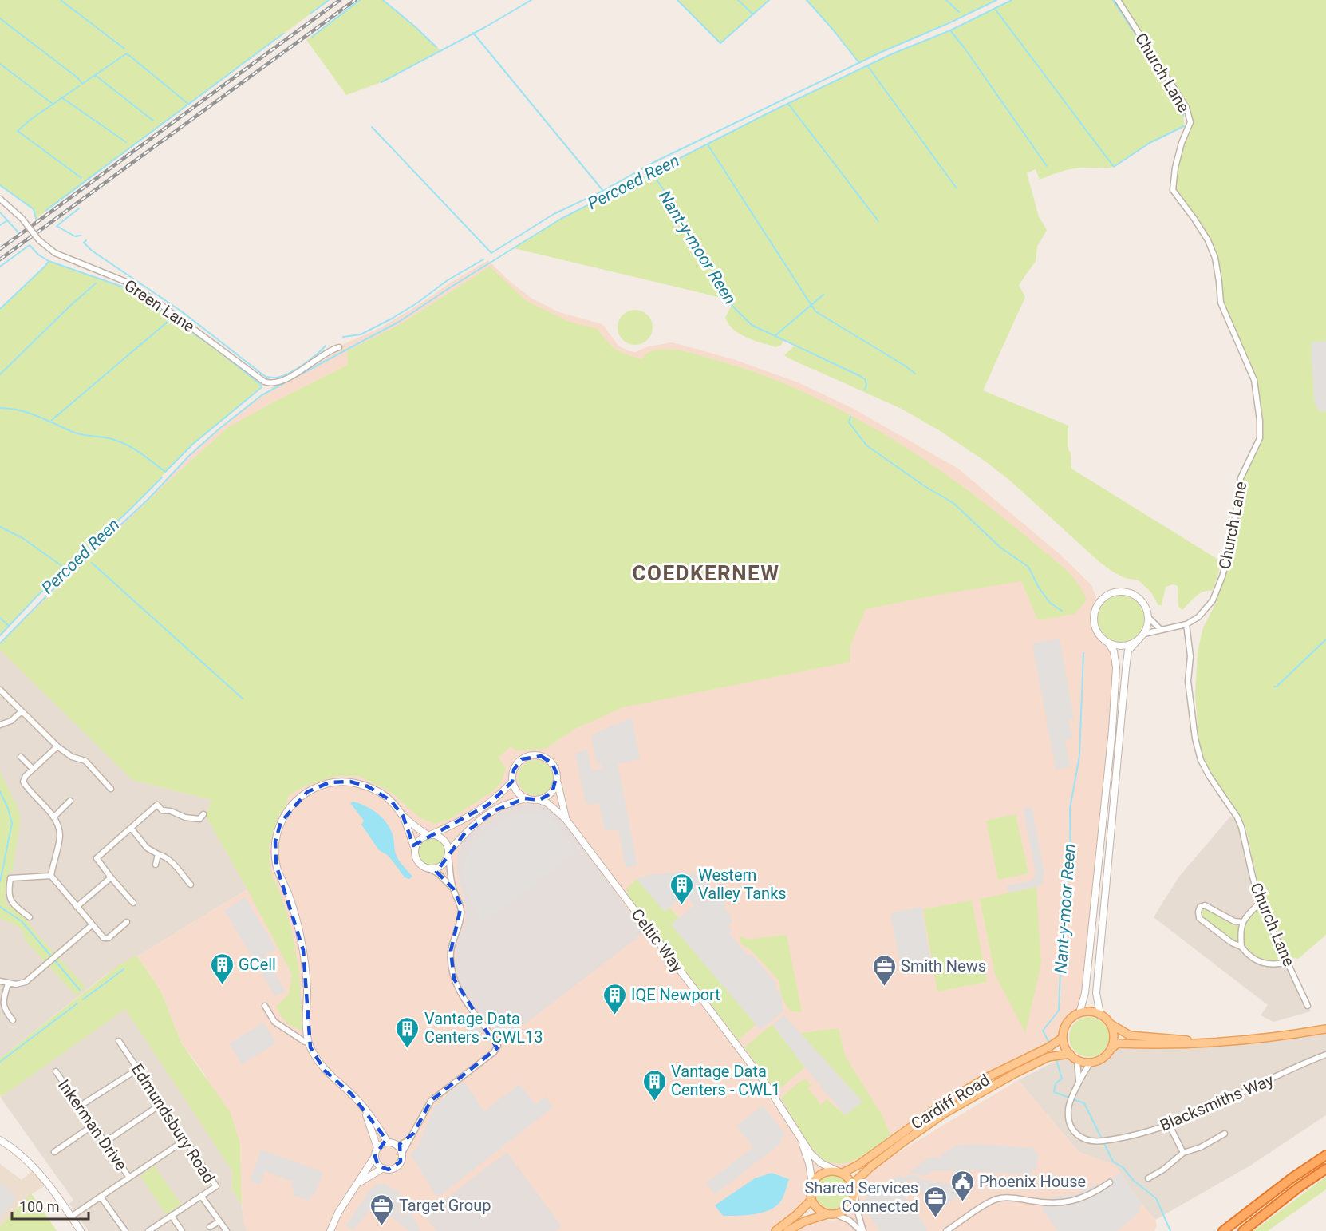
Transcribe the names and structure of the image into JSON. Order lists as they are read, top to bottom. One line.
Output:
{"streets":{"main road":["Cardiff Road"],"street":["Church Lane","Green Lane","Celtic Way","Blacksmiths Way","Edmundsbury Road","Inkerman Drive"]},"crossings":[["Celtic Way","Cardiff Road"],["Cardiff Road","Blacksmiths Way"]],"districts":["COEDKERNEW"],"water":["Percoed Reen","Nant-y-moor Reen"],"places":{"building":["Western Valley Tanks","GCell","IQE Newport","Vantage Data Centers - CWL13","Vantage Data Centers - CWL1"],"office":["Smith News","Shared Services Connected","Target Group"],"public building":["Phoenix House"]},"scale_bar":"100 m"}
